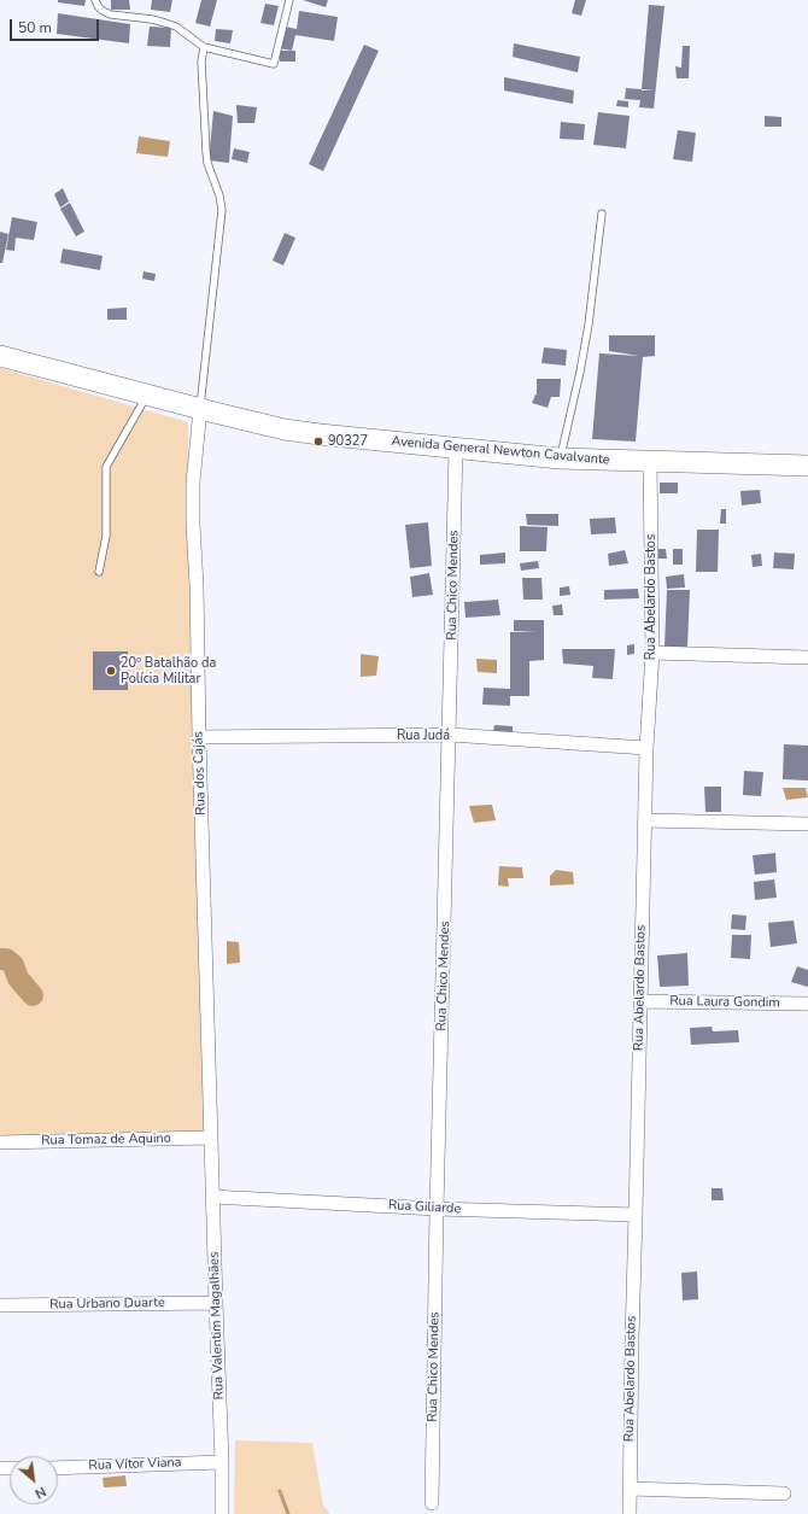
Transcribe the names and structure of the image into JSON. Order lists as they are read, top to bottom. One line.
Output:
{"streets":{"main road":["Avenida General Newton Cavalvante"],"street":["Rua Chico Mendes","Rua Abelardo Bastos","Rua Judá","Rua dos Cajás","Rua Laura Gondim","Rua Tomaz de Aquino","Rua Giliarde","Rua Urbano Duarte","Rua Valentim Magalhães","Rua Vítor Viana"]},"crossings":[["Avenida General Newton Cavalvante","Rua Chico Mendes"],["Avenida General Newton Cavalvante","Rua Abelardo Bastos"],["Avenida General Newton Cavalvante","Rua dos Cajás"],["Rua Chico Mendes","Rua Judá"],["Rua Chico Mendes","Rua Giliarde"],["Rua Abelardo Bastos","Rua Judá"],["Rua Abelardo Bastos","Rua Laura Gondim"],["Rua Abelardo Bastos","Rua Giliarde"],["Rua Judá","Rua dos Cajás"],["Rua dos Cajás","Rua Tomaz de Aquino"],["Rua dos Cajás","Rua Valentim Magalhães"],["Rua Tomaz de Aquino","Rua Valentim Magalhães"],["Rua Giliarde","Rua Valentim Magalhães"],["Rua Urbano Duarte","Rua Valentim Magalhães"],["Rua Valentim Magalhães","Rua Vítor Viana"]],"places":["90327","20º Batalhão da Polícia Militar"],"scale_bar":"50 m","north":"bottom right"}
